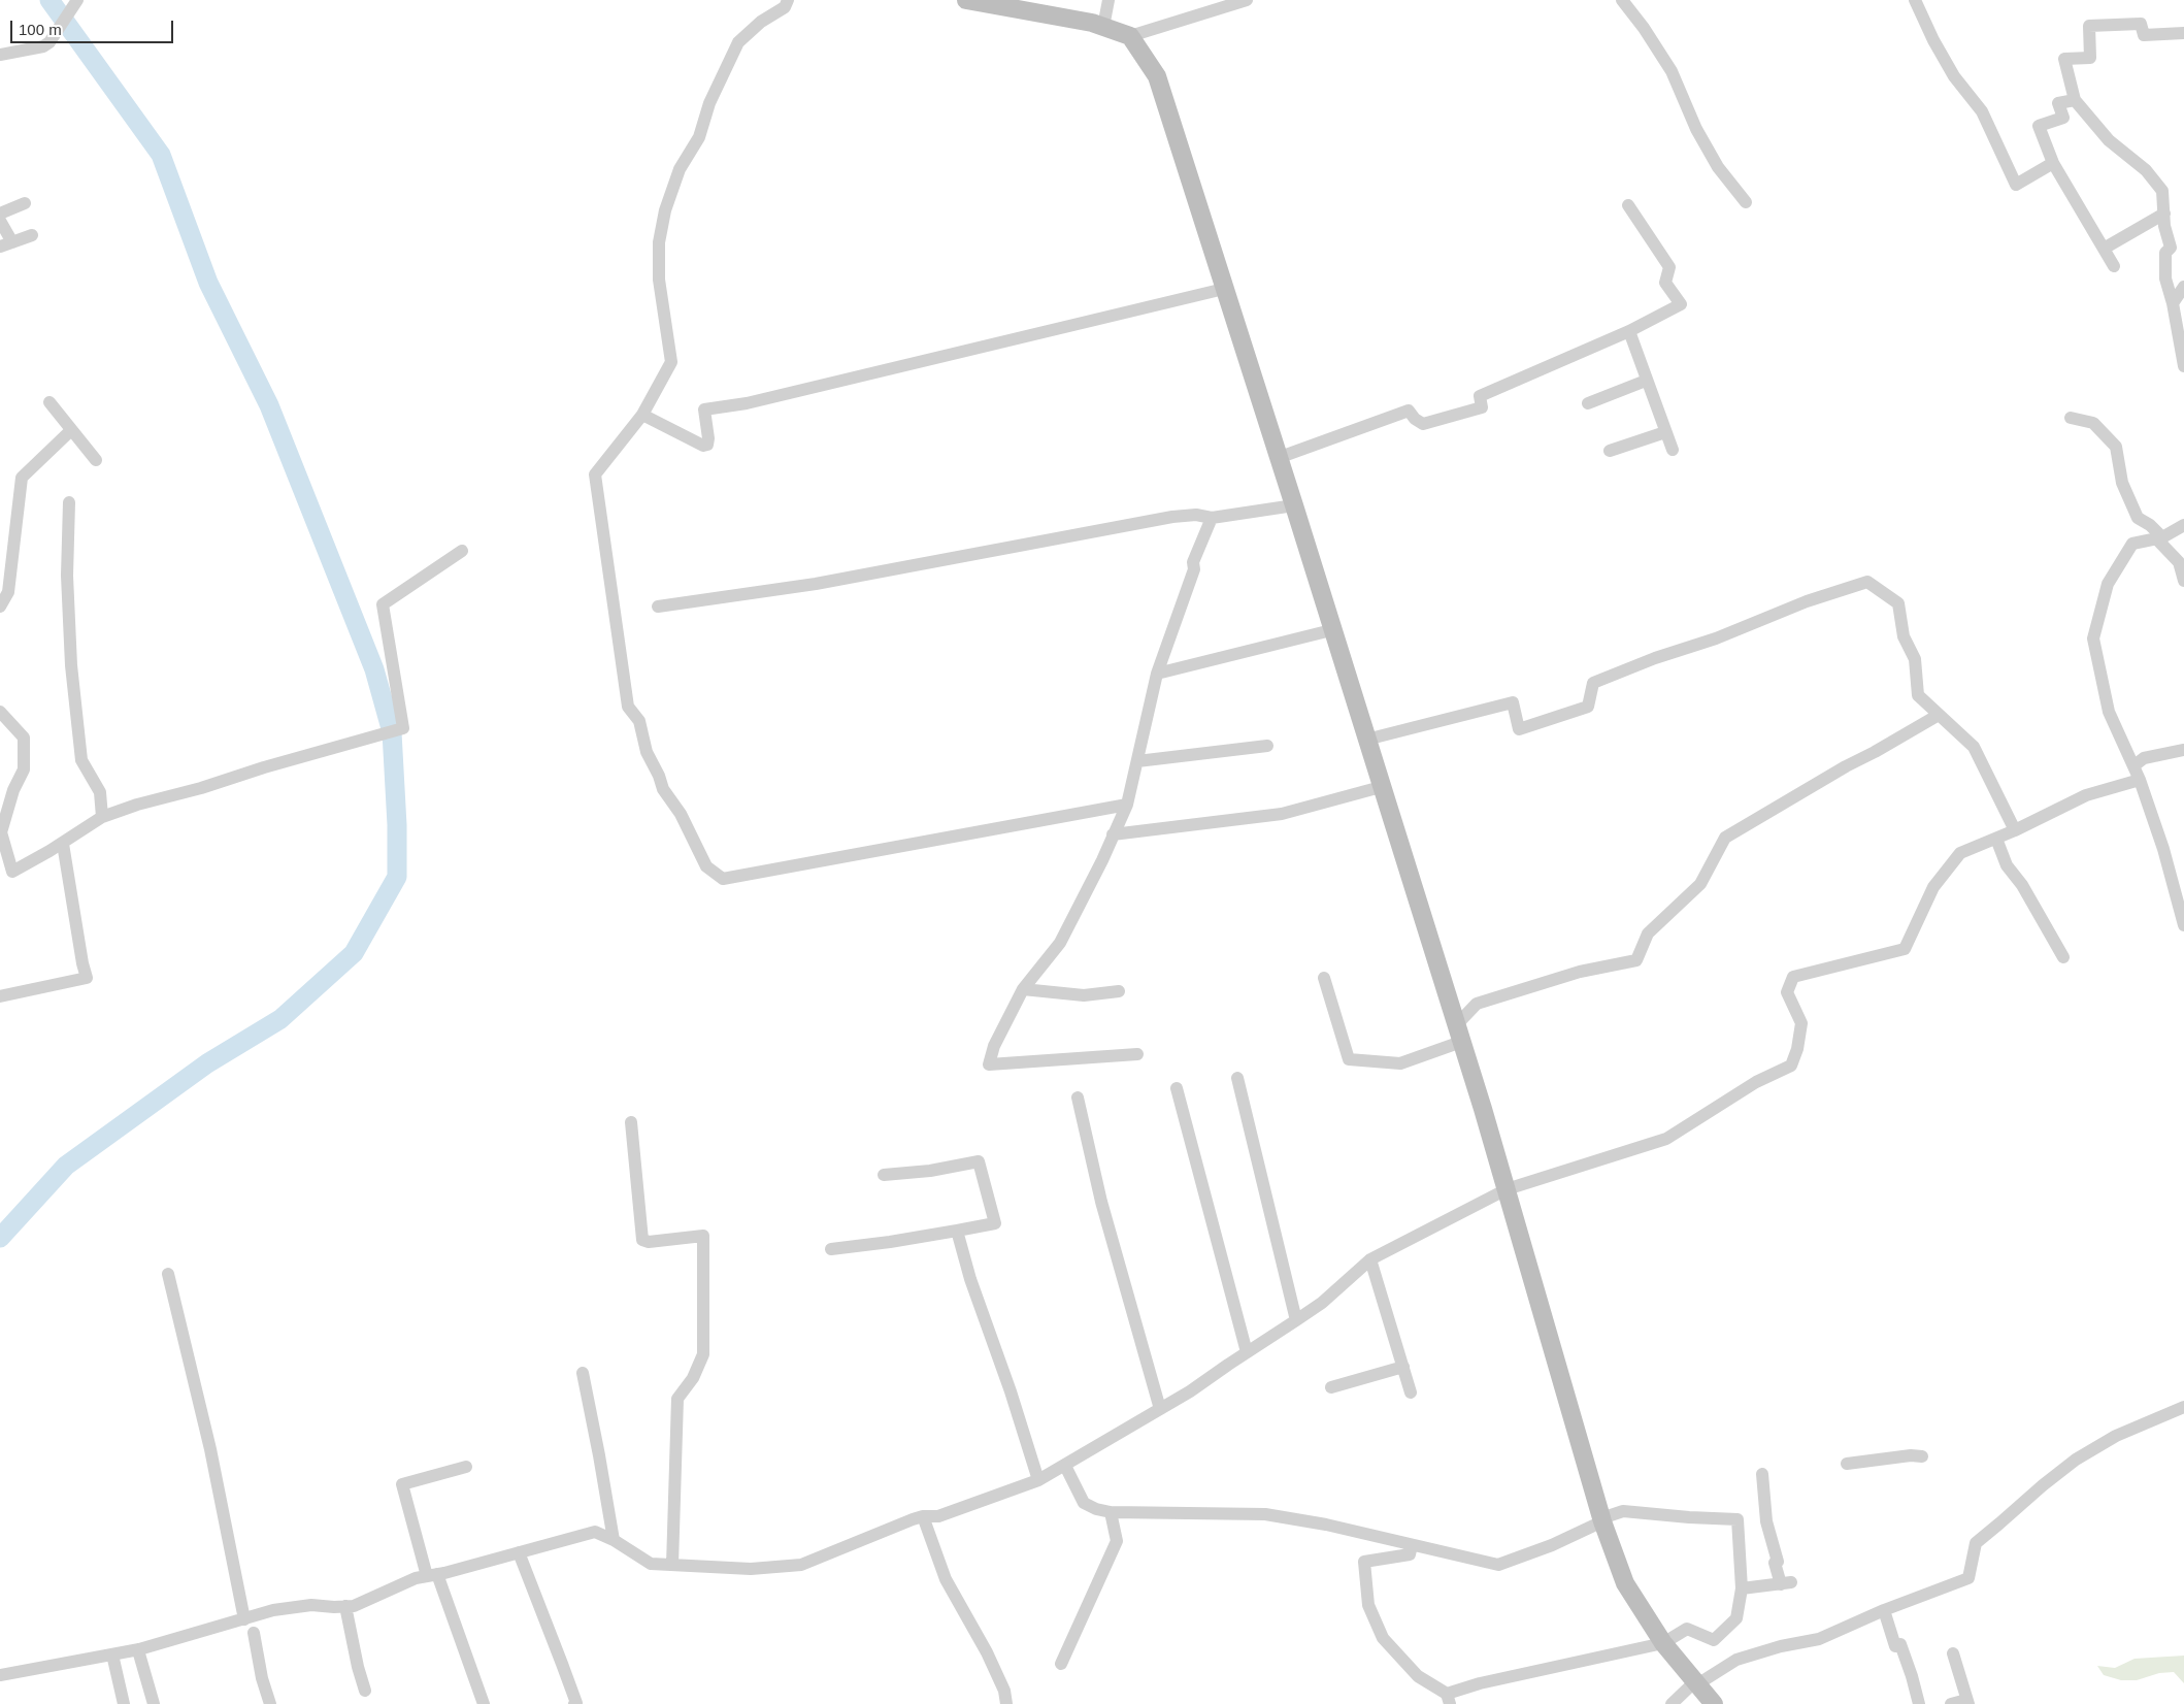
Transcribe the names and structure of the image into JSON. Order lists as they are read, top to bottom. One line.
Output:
{"scale_bar":"100 m"}
